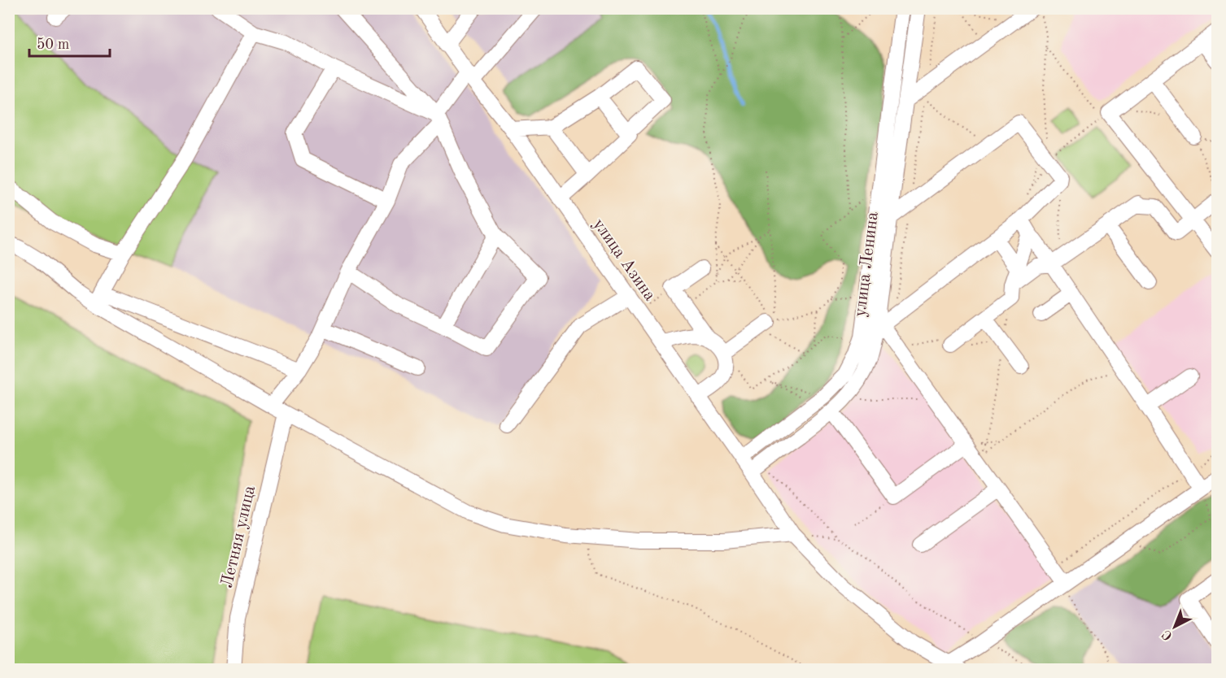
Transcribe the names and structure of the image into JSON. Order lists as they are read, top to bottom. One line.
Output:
{"streets":{"street":["улица Азина","улица Ленина","Летняя улица"]},"crossings":[["улица Азина","улица Ленина"]],"scale_bar":"50 m","north":"bottom left"}
